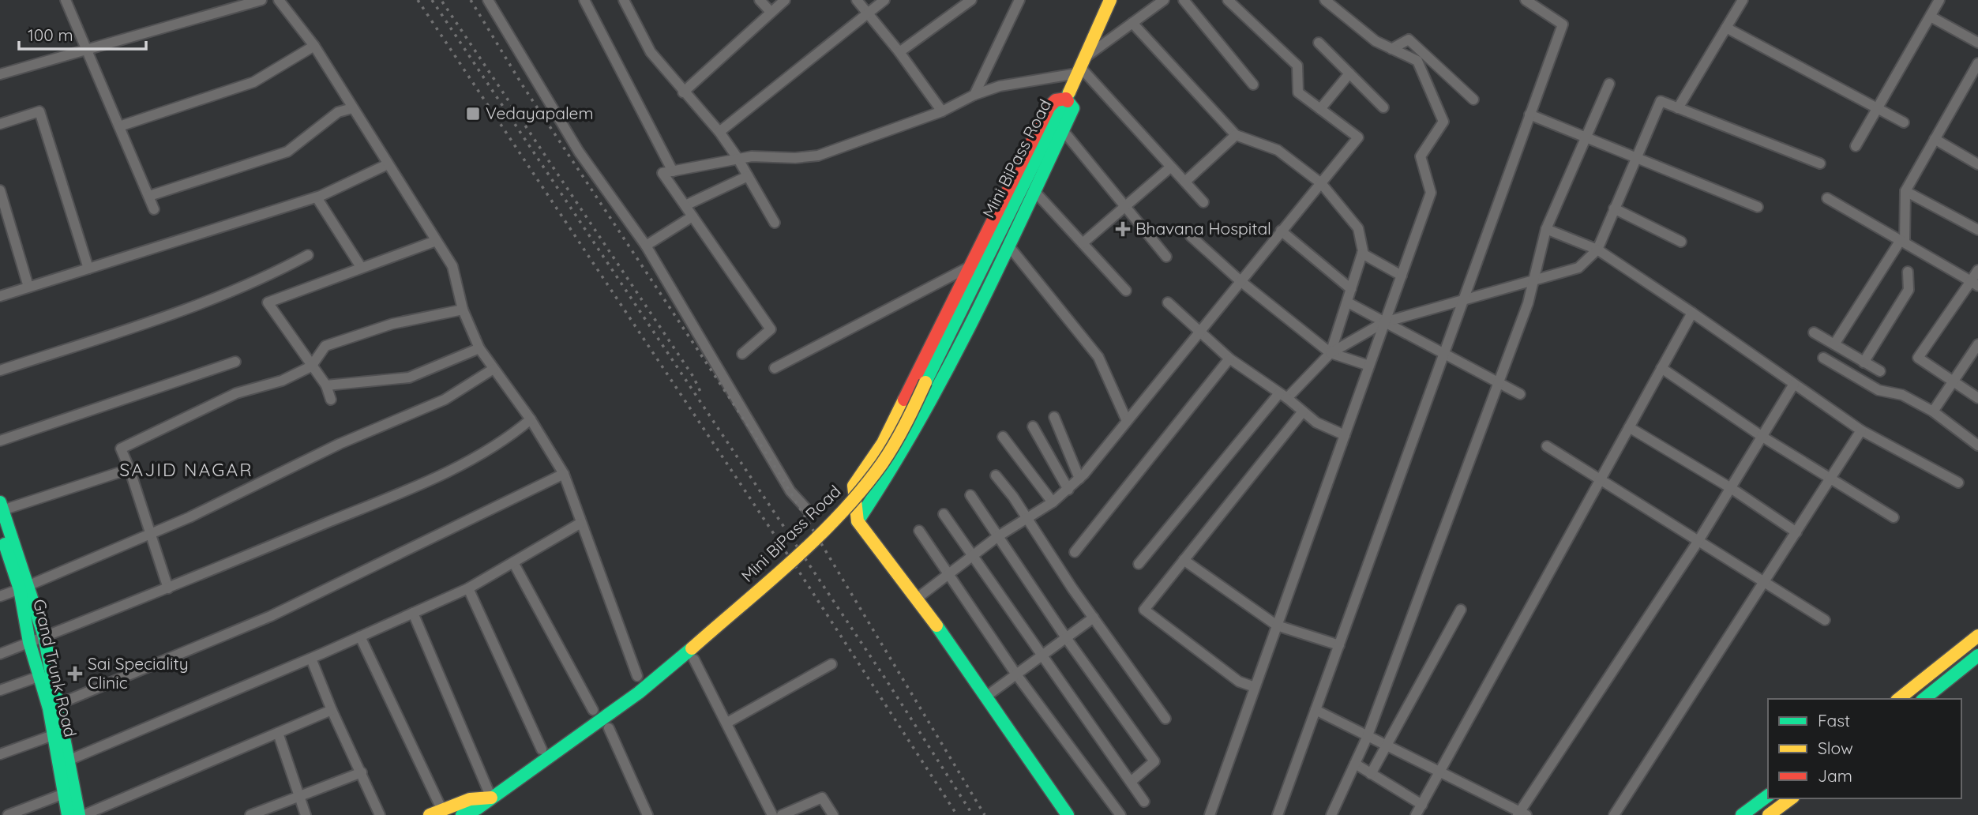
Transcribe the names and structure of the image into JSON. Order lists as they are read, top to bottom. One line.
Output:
{"streets":{"main road":["Mini BiPass Road","Grand Trunk Road"]},"districts":["SAJID NAGAR"],"places":{"transit":["Vedayapalem"],"health":["Bhavana Hospital","Sai Speciality Clinic"]},"legend":["Fast","Slow","Jam"],"scale_bar":"100 m"}
